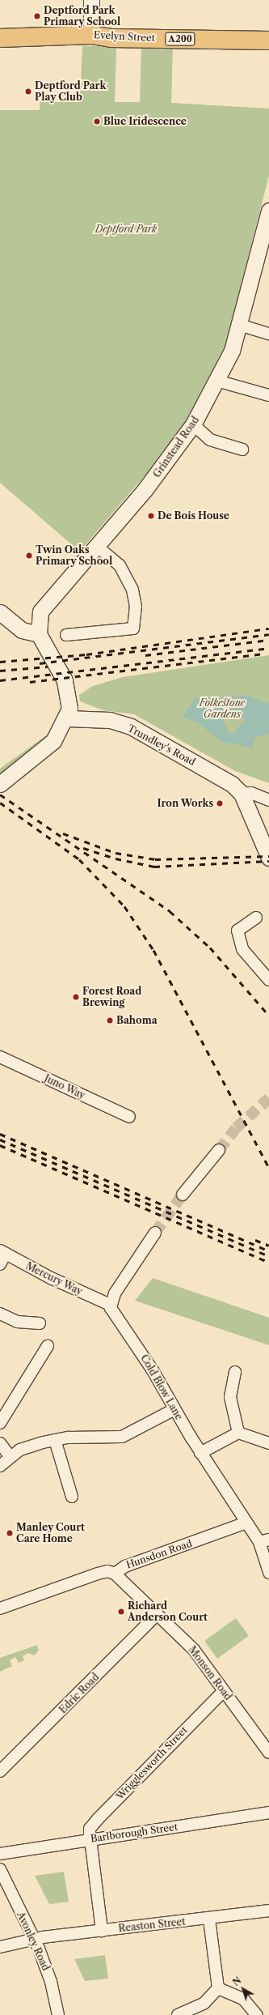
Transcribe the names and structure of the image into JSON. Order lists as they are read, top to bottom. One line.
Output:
{"streets":{"main road":["Evelyn Street","A200"],"street":["Grinstead Road","Trundley's Road","Juno Way","Mercury Way","Cold Blow Lane","Hunsdon Road","Monson Road","Edric Road","Wrigglesworth Street","Barlborough Street","Reaston Street","Avonley Road"]},"crossings":[["Mercury Way","Cold Blow Lane"],["Cold Blow Lane","Hunsdon Road"],["Hunsdon Road","Monson Road"],["Monson Road","Edric Road"],["Monson Road","Wrigglesworth Street"],["Wrigglesworth Street","Barlborough Street"],["Wrigglesworth Street","Reaston Street"],["Reaston Street","Avonley Road"]],"parks":["Deptford Park","Folkestone Gardens"],"places":["Deptford Park Primary School","Deptford Park Play Club","Blue Iridescence","De Bois House","Twin Oaks Primary School","Iron Works","Forest Road Brewing","Bahoma","Manley Court Care Home","Richard Anderson Court"],"north":"top left"}
